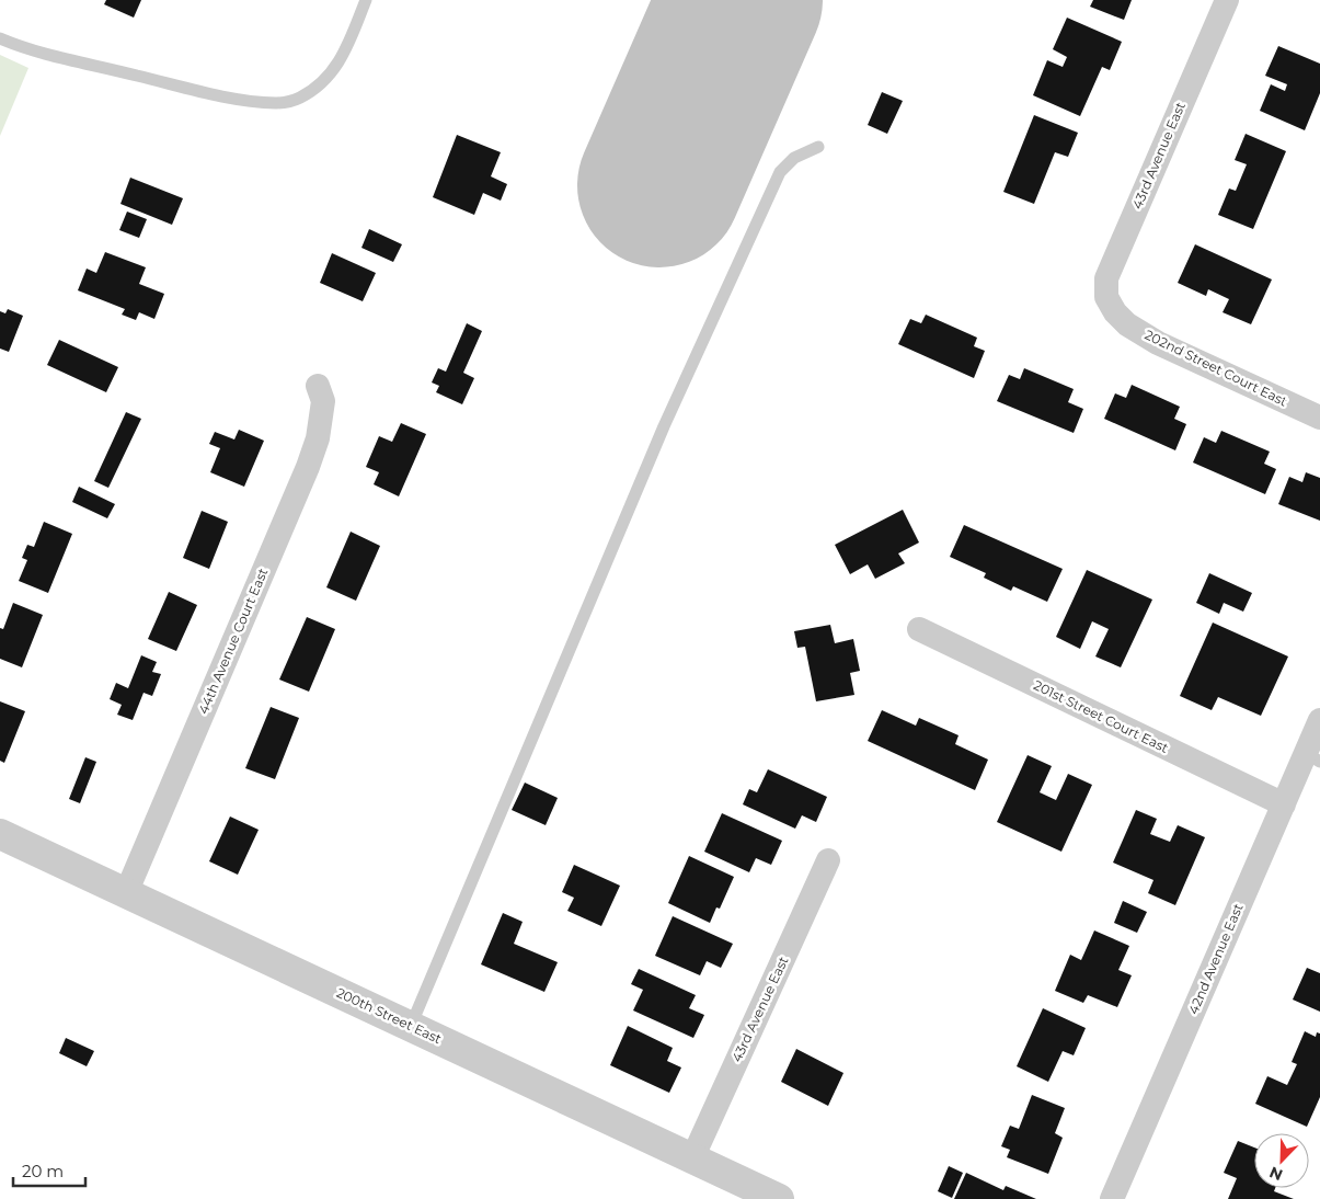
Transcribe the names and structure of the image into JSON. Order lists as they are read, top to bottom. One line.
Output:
{"streets":{"street":["43rd Avenue East","202nd Street Court East","44th Avenue Court East","201st Street Court East","42nd Avenue East","200th Street East"]},"crossings":[["43rd Avenue East","202nd Street Court East"],["43rd Avenue East","200th Street East"],["44th Avenue Court East","200th Street East"],["201st Street Court East","42nd Avenue East"]],"scale_bar":"20 m","north":"bottom left"}
